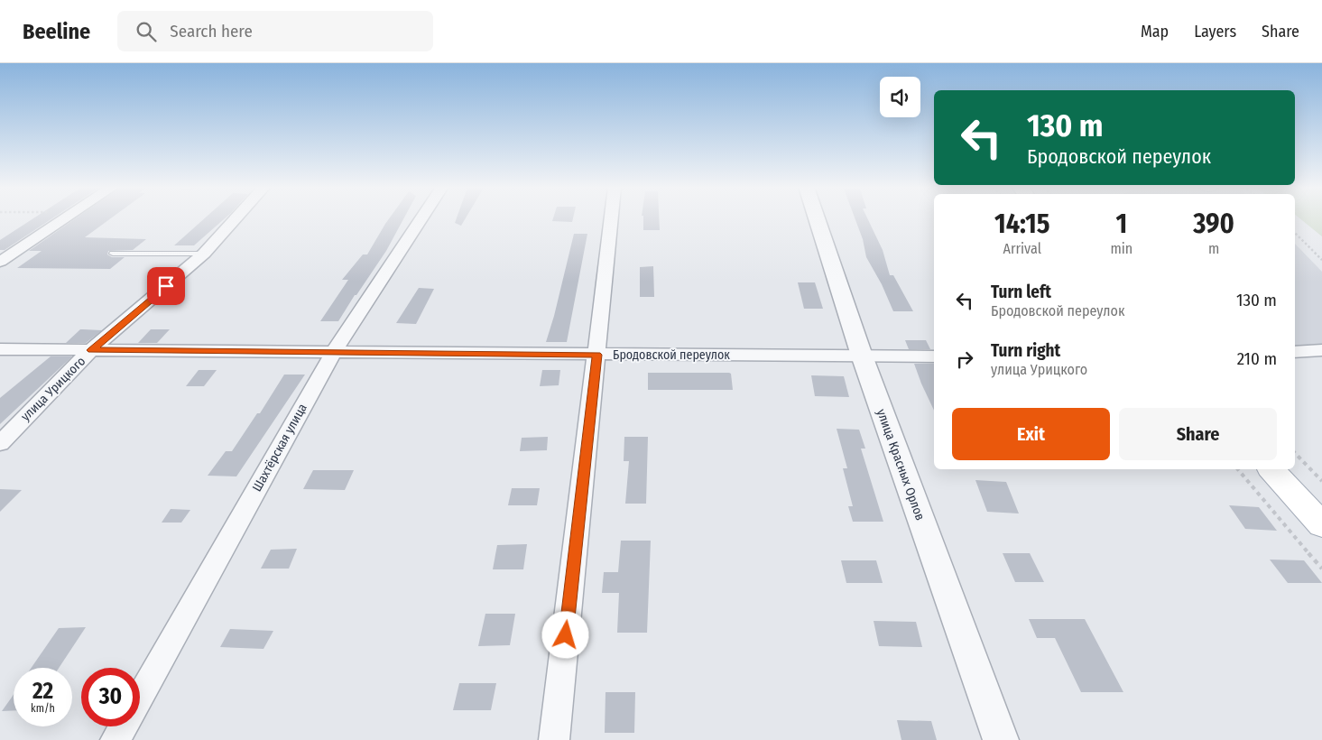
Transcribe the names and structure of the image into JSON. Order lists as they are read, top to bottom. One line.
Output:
{"streets":{"street":["Бродовской переулок","улица Урицкого","Шахтёрская улица","улица Красных Орлов"]},"crossings":[["Бродовской переулок","улица Урицкого"],["Бродовской переулок","Шахтёрская улица"],["Бродовской переулок","улица Красных Орлов"]],"page":{"header":"Beeline","search":"Search here","nav":["Map","Layers","Share"],"turn":["130 m","Бродовской переулок"],"eta":["14:15","Arrival","1","min","390","m"],"list":[{"name":"Turn left","note":"Бродовской переулок","value":"130 m"},{"name":"Turn right","note":"улица Урицкого","value":"210 m"}],"buttons":["Exit","Share"],"speed":"22 km/h","limit":"30"}}
